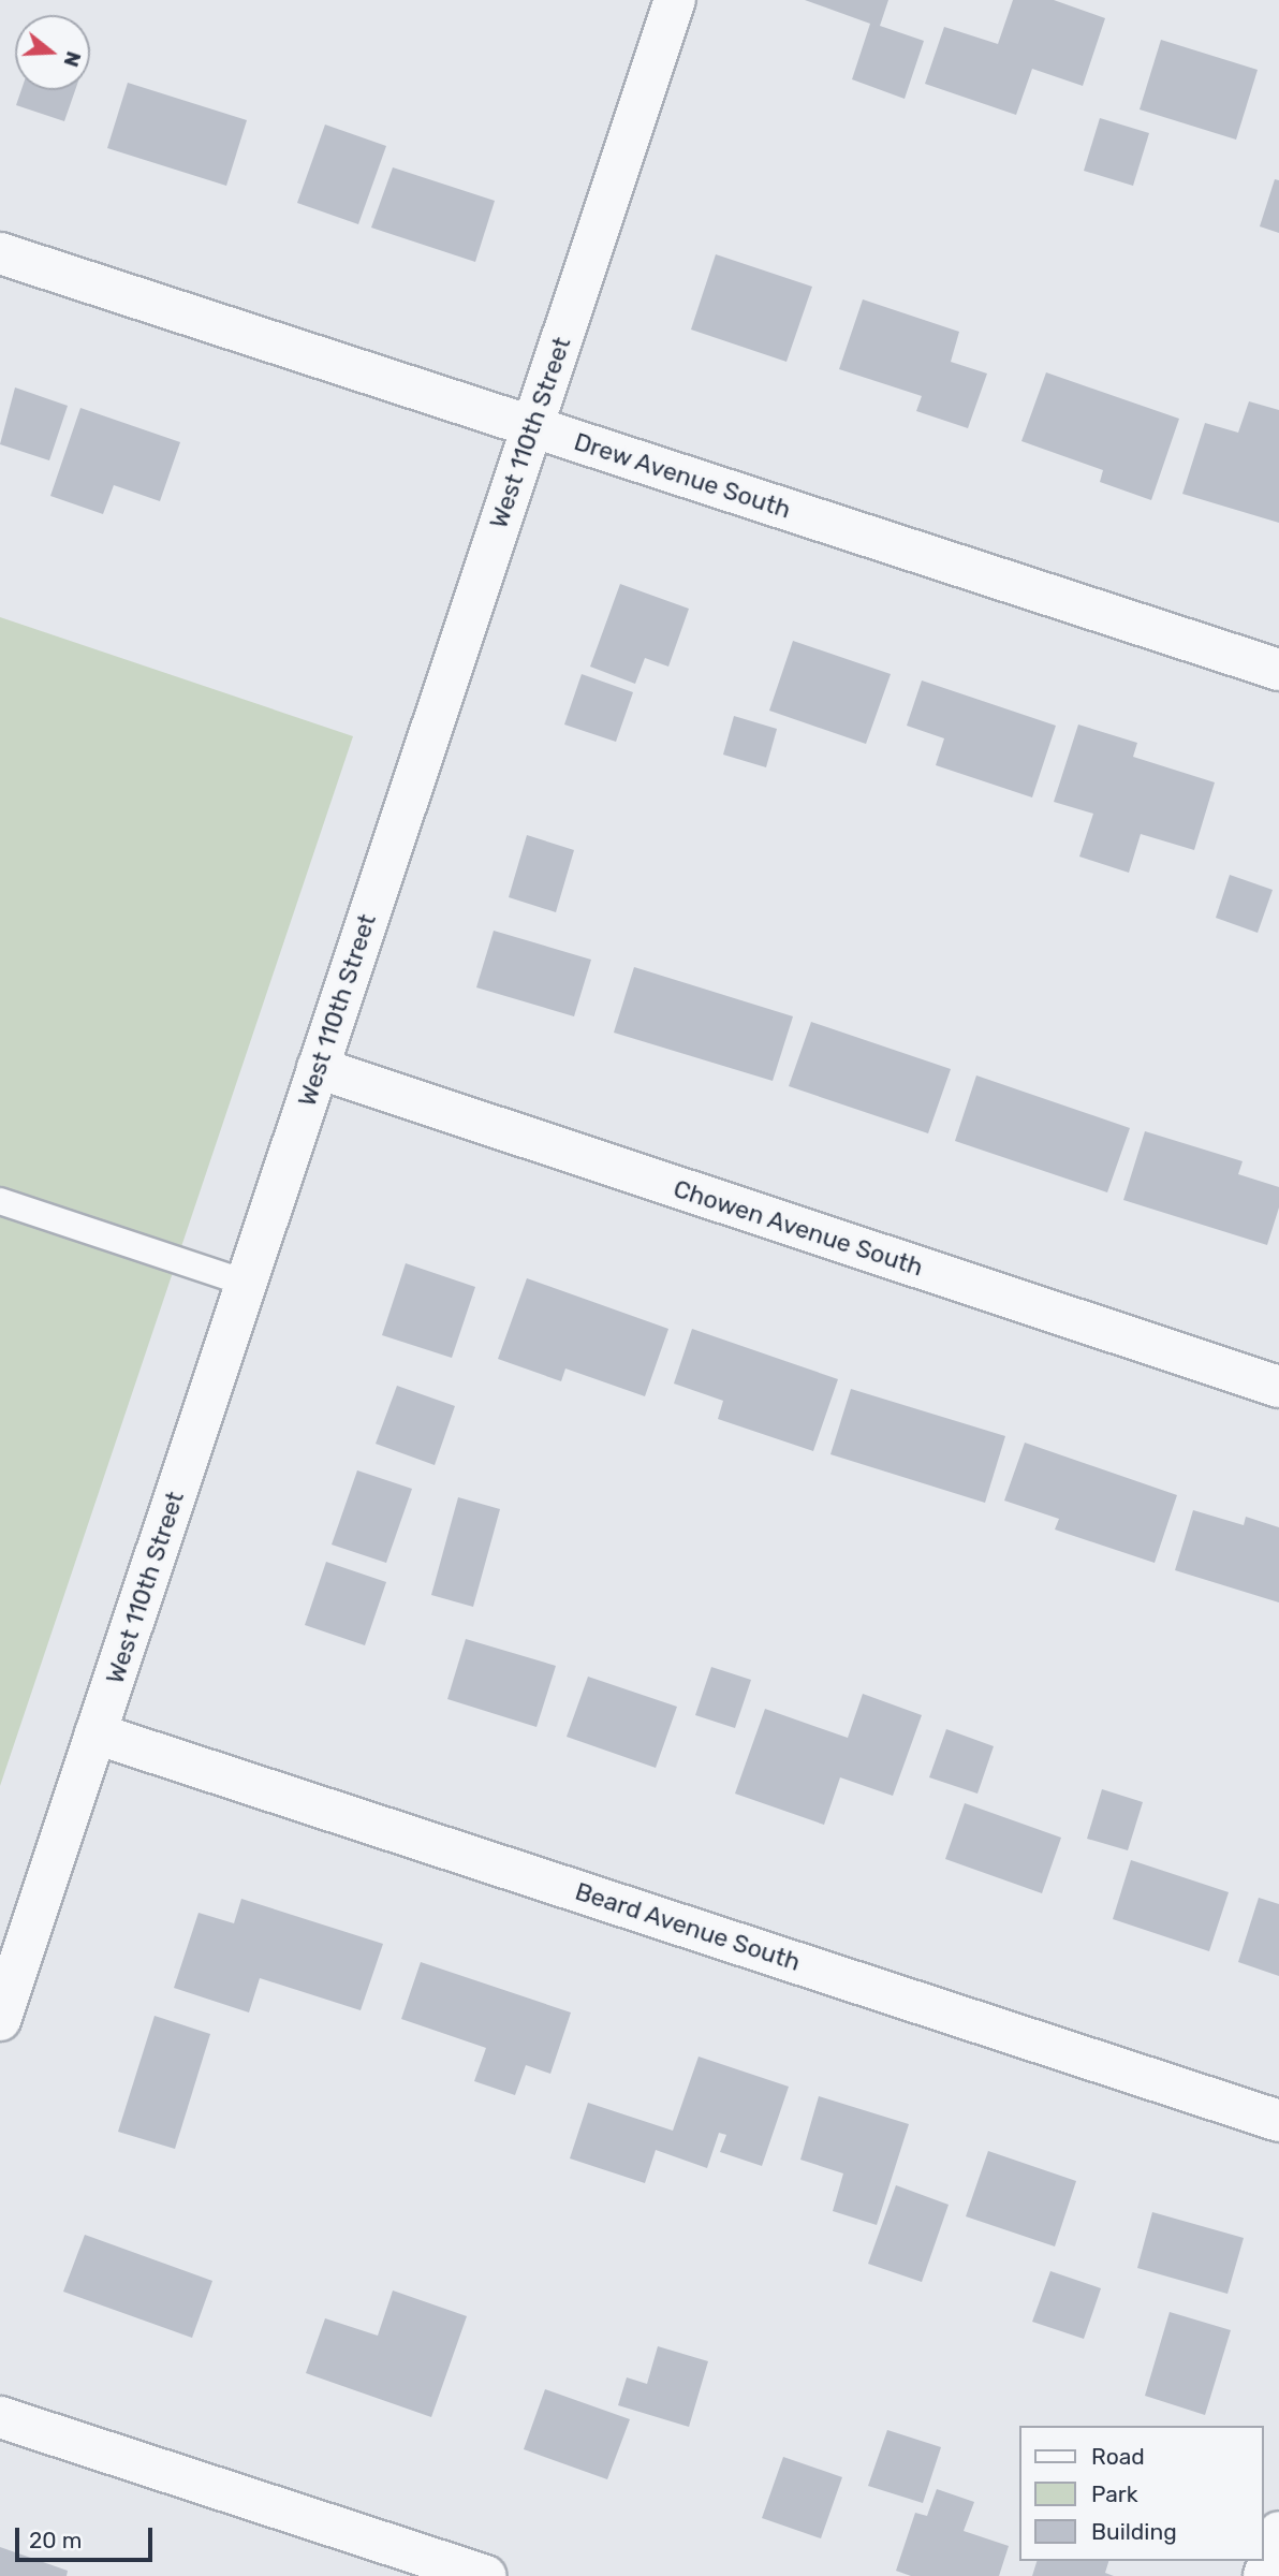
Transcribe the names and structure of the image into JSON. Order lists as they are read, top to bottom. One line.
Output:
{"streets":{"street":["West 110th Street","Drew Avenue South","Chowen Avenue South","Beard Avenue South"]},"crossings":[["West 110th Street","Drew Avenue South"],["West 110th Street","Chowen Avenue South"],["West 110th Street","Beard Avenue South"]],"legend":["Road","Park","Building"],"scale_bar":"20 m","north":"right"}
